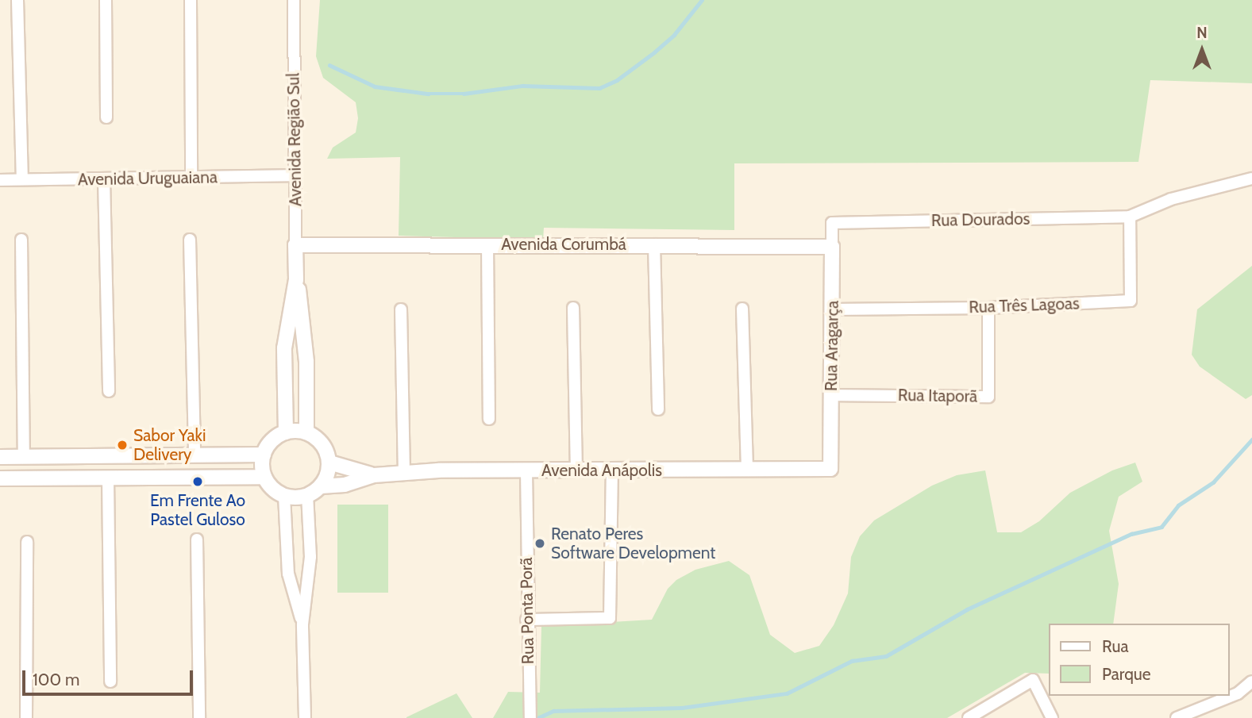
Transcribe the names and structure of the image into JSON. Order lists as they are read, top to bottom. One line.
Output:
{"streets":{"street":["Avenida Região Sul","Avenida Uruguaiana","Rua Dourados","Avenida Corumbá","Rua Três Lagoas","Rua Aragarça","Rua Itaporã","Avenida Anápolis","Rua Ponta Porã"]},"crossings":[["Avenida Região Sul","Avenida Uruguaiana"],["Avenida Região Sul","Avenida Corumbá"],["Avenida Região Sul","Avenida Anápolis"],["Rua Dourados","Rua Três Lagoas"],["Rua Dourados","Rua Aragarça"],["Avenida Corumbá","Rua Aragarça"],["Rua Três Lagoas","Rua Aragarça"],["Rua Três Lagoas","Rua Itaporã"],["Rua Aragarça","Rua Itaporã"],["Rua Aragarça","Avenida Anápolis"],["Avenida Anápolis","Rua Ponta Porã"]],"places":["Sabor Yaki Delivery","Em Frente Ao Pastel Guloso","Renato Peres Software Development"],"legend":["Rua","Parque"],"scale_bar":"100 m","north":"top"}
